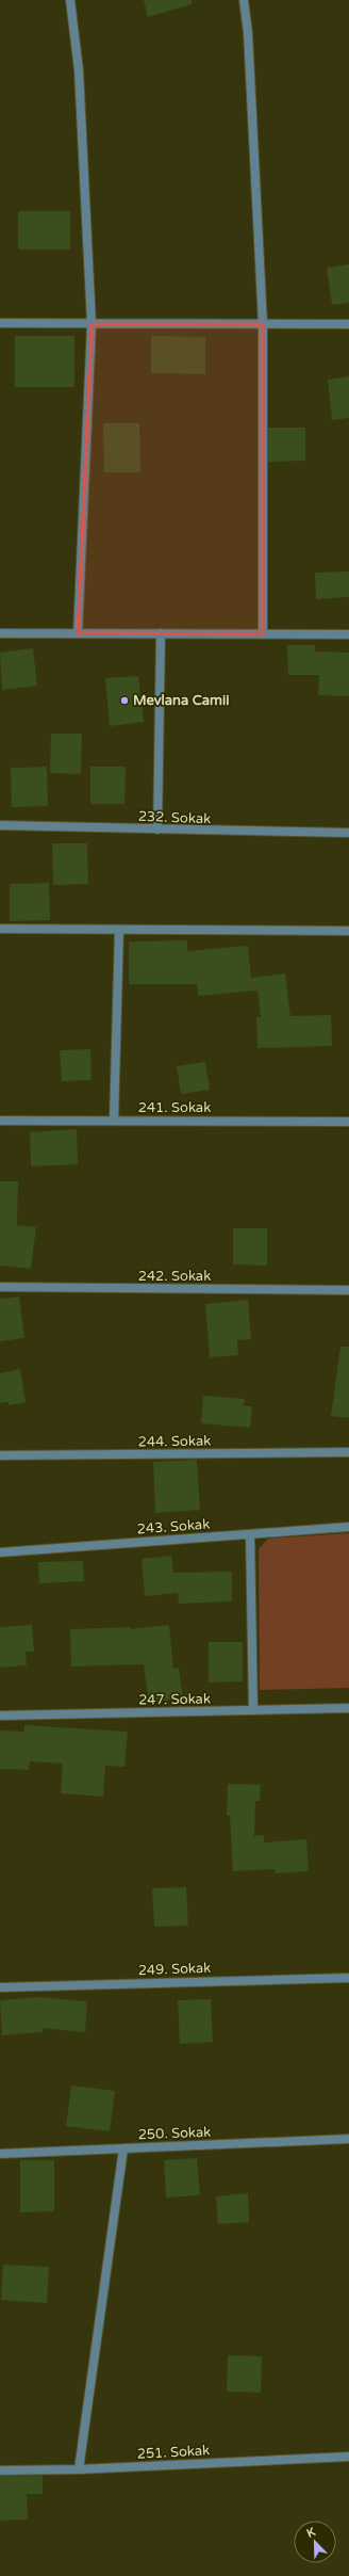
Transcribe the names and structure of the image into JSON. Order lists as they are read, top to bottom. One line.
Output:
{"streets":{"street":["232. Sokak","241. Sokak","242. Sokak","244. Sokak","243. Sokak","247. Sokak","249. Sokak","250. Sokak","251. Sokak"]},"places":["Mevlana Camii"],"north":"top left"}
